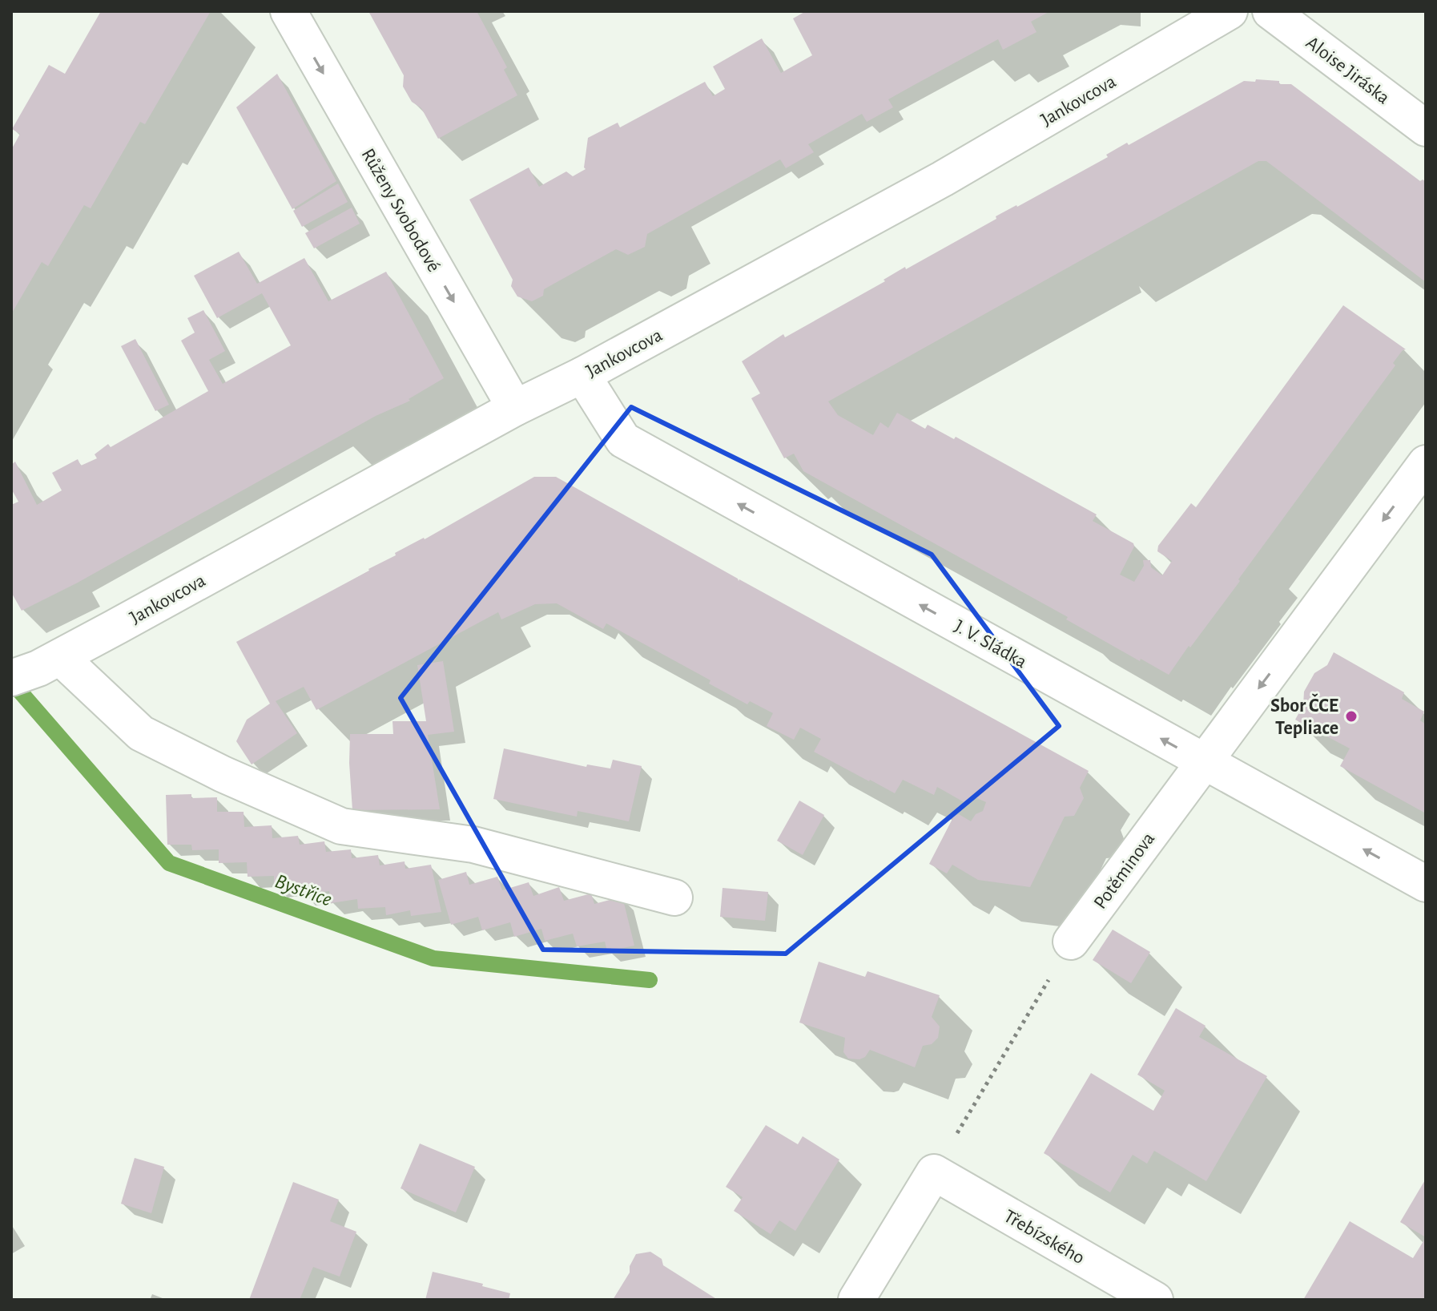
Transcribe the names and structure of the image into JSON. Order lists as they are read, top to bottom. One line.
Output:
{"streets":{"street":["Aloise Jiráska","Jankovcova","Růženy Svobodové","J. V. Sládka","Potěminova","Třebízského"]},"crossings":[["Jankovcova","Růženy Svobodové"],["Jankovcova","J. V. Sládka"],["J. V. Sládka","Potěminova"]],"one_way":["Růženy Svobodové","J. V. Sládka","Potěminova"],"water":["Bystřice"],"places":["Sbor ČCE Tepliace"]}
